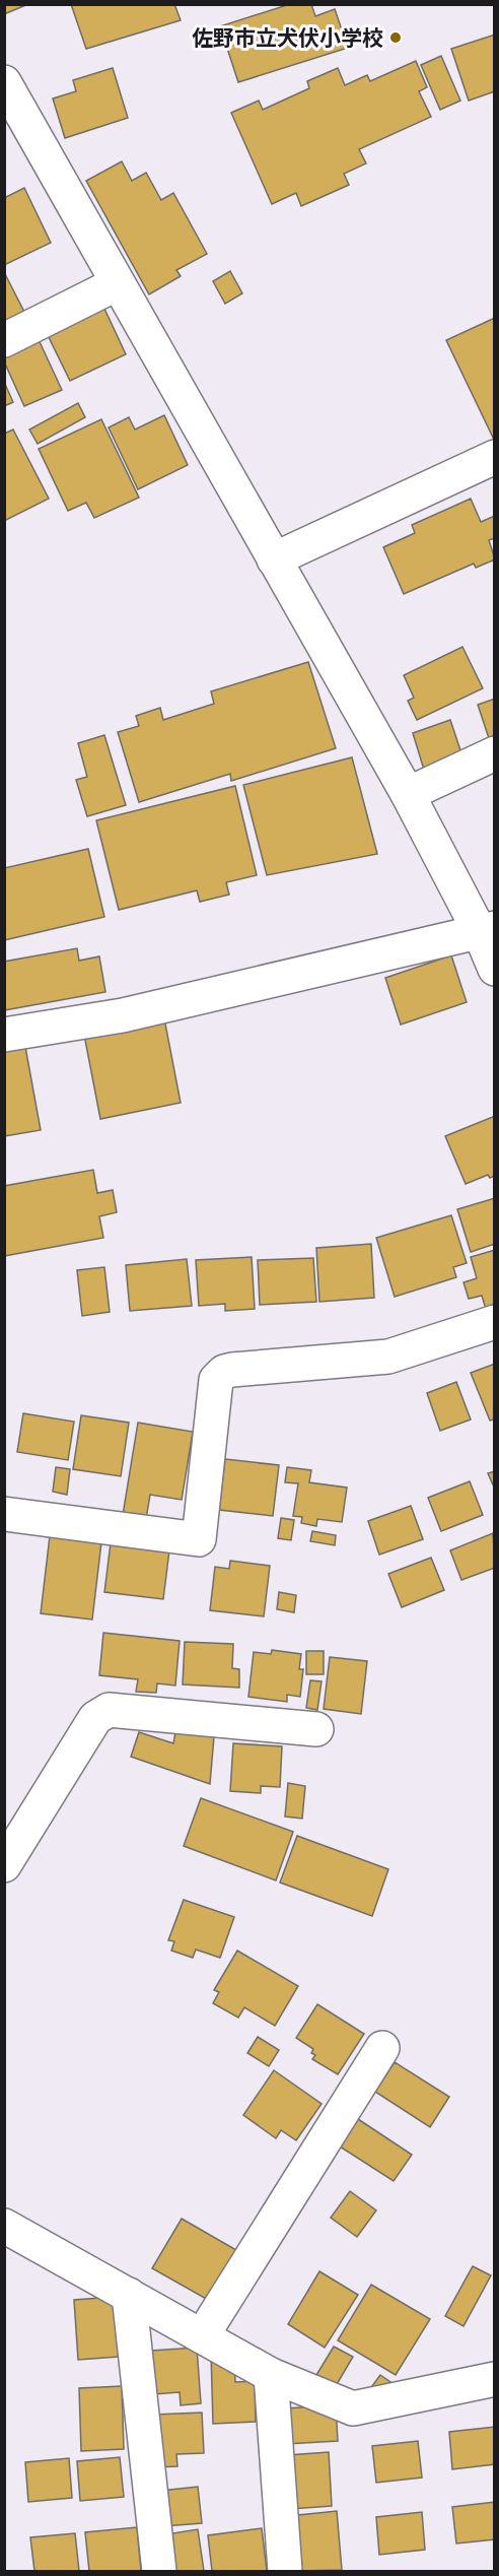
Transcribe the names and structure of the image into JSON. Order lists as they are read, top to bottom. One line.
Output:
{"places":["佐野市立犬伏小学校"]}
